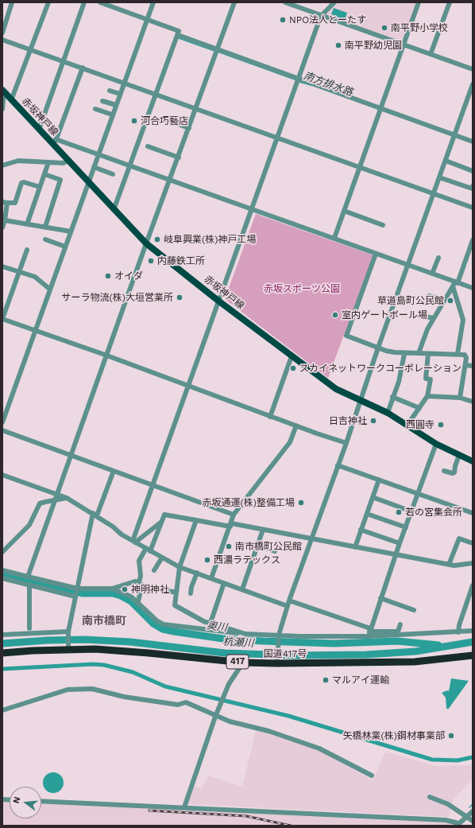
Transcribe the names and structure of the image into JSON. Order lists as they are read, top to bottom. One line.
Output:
{"streets":{"highway":["国道417号","417"],"main road":["赤坂神戸線"]},"districts":["南市橋町"],"water":["南方排水路","奥川","杭瀬川"],"parks":["赤坂スポーツ公園"],"places":["NPO法人とーたす","南平野小学校","南平野幼児園","河合巧藝店","岐阜興業(株)神戸工場","内藤鉄工所","オイダ","サーラ物流(株)大垣営業所","草道島町公民館","室内ゲートボール場","スカイネットワークコーポレーション","日吉神社","西圓寺","赤坂通運(株)整備工場","若の宮集会所","南市橋町公民館","西濃ラテックス","神明神社","マルアイ運輸","矢橋林業(株)鋼材事業部"],"north":"left"}
